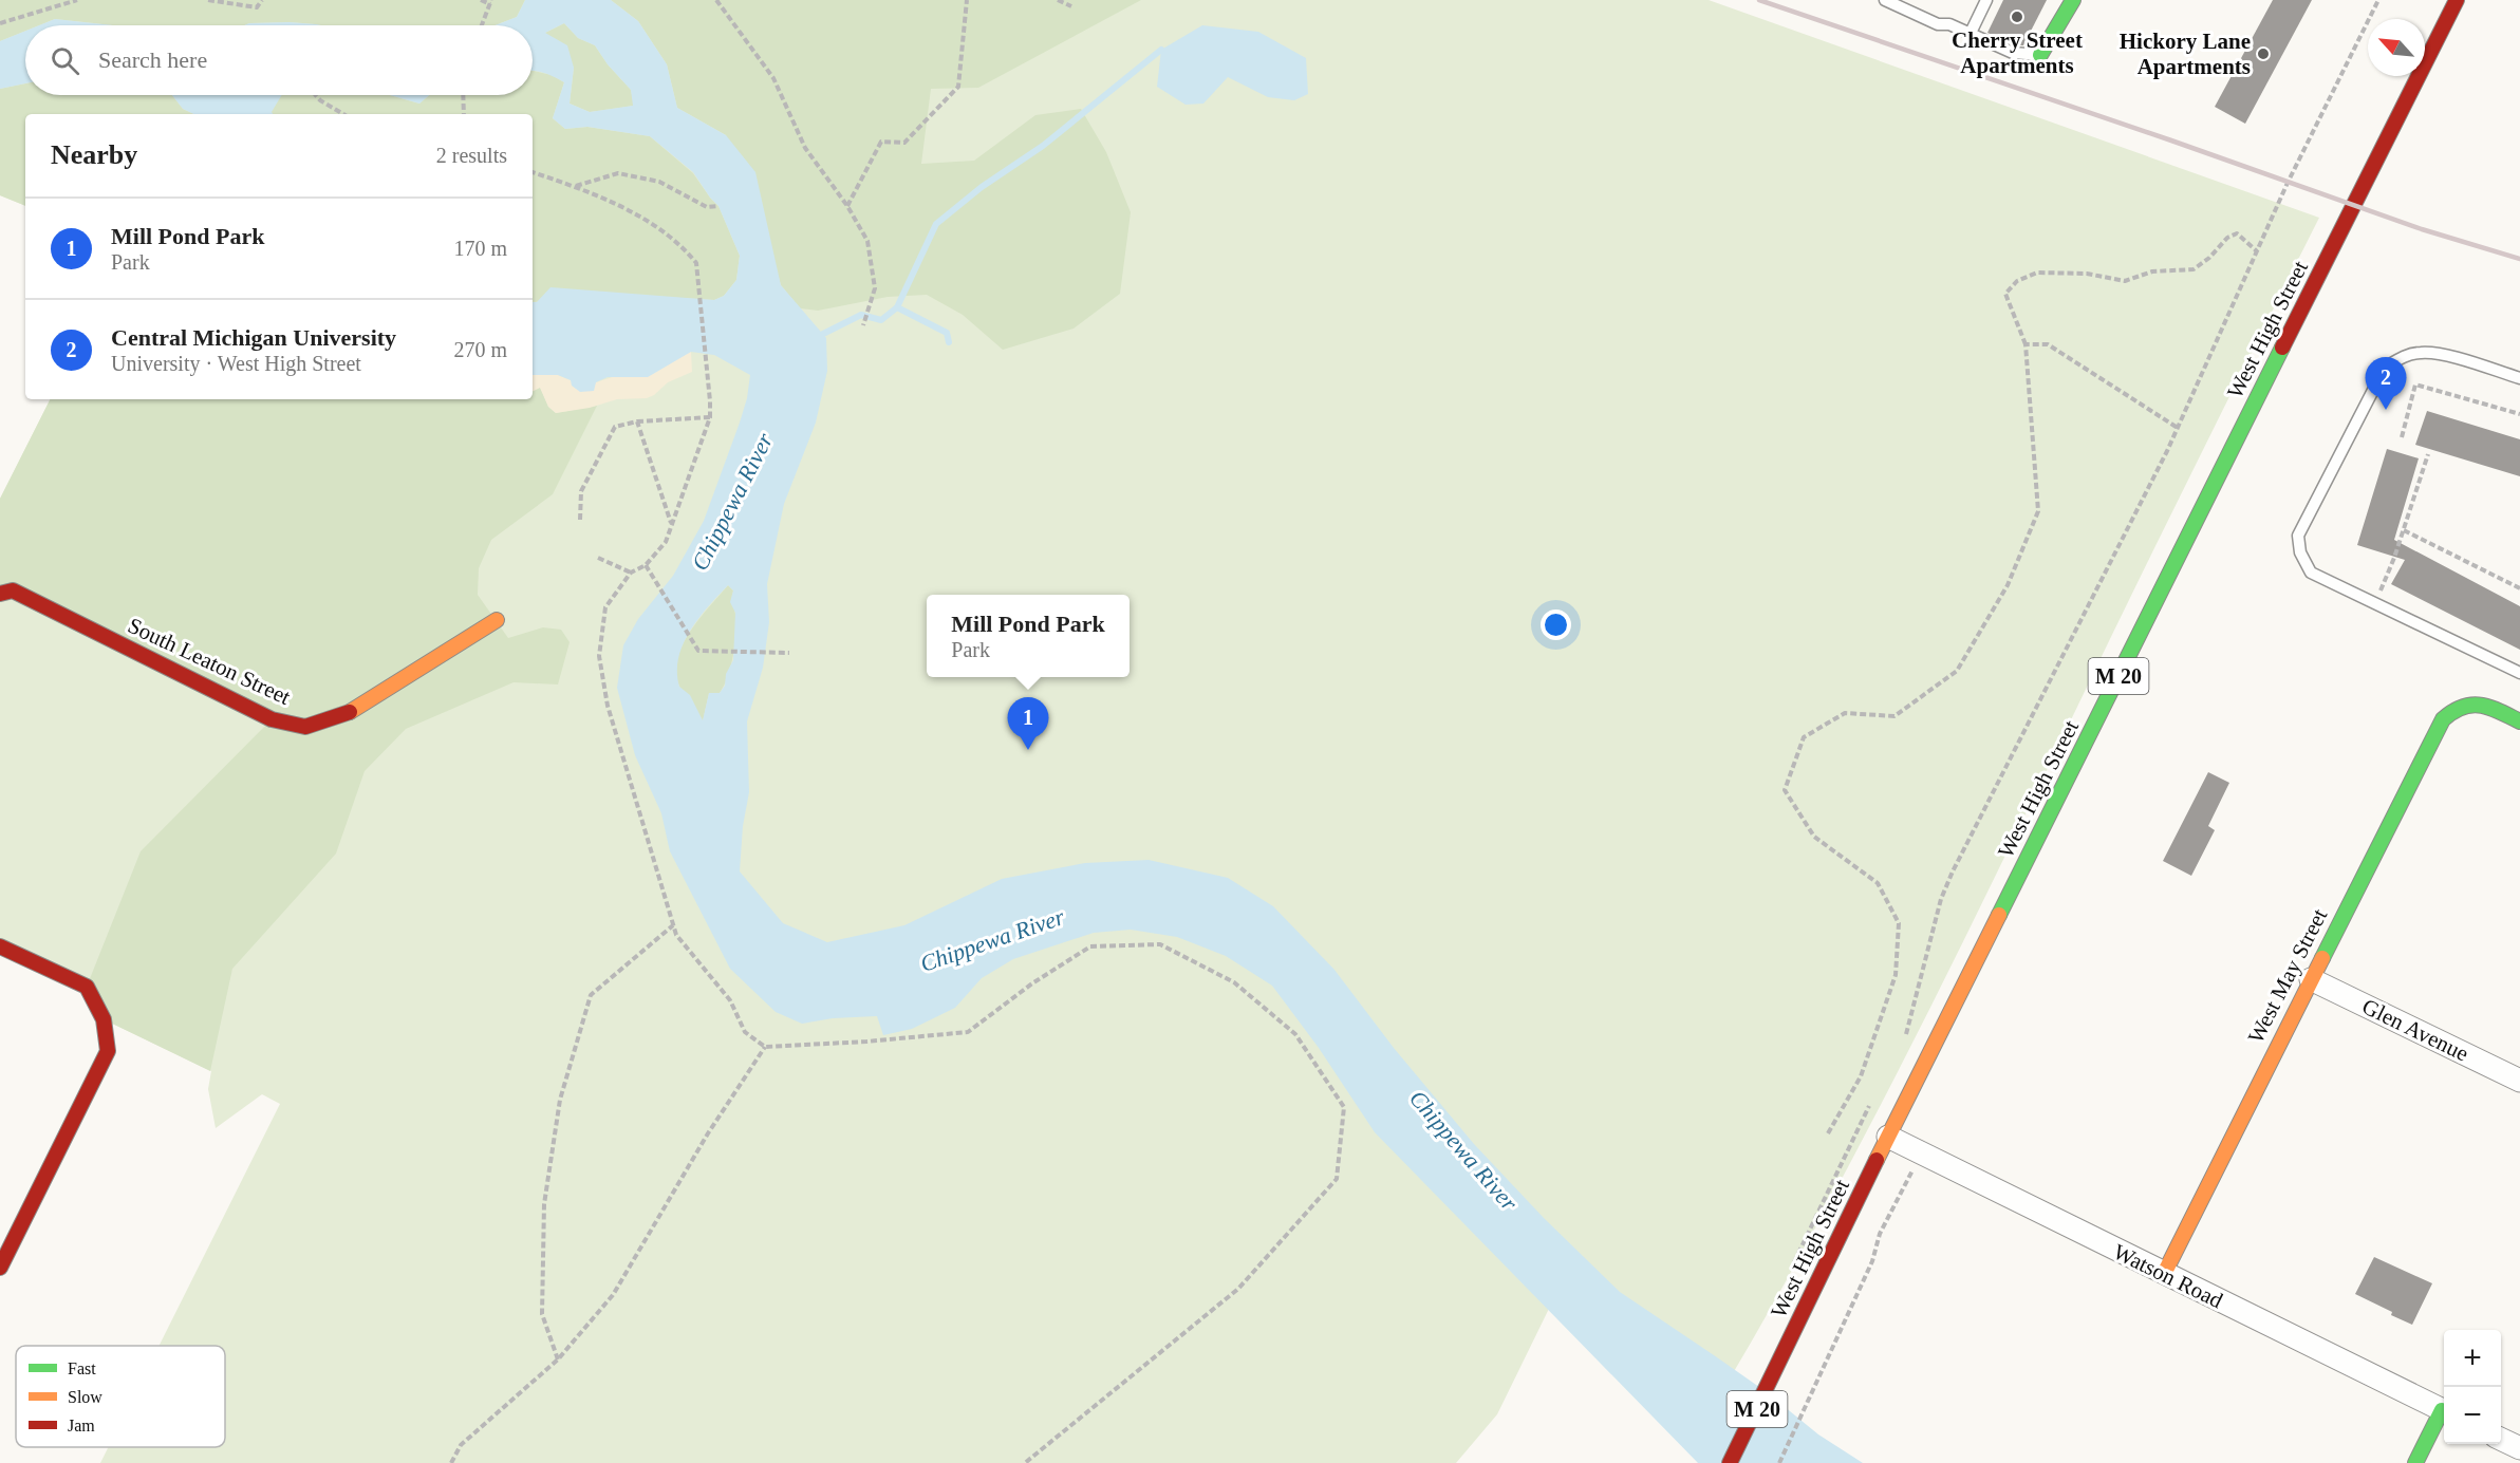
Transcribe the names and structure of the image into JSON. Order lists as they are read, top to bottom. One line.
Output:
{"streets":{"street":["West High Street","South Leaton Street","M 20","West May Street","Glen Avenue","Watson Road"]},"crossings":[["West High Street","Watson Road"],["West May Street","Glen Avenue"],["West May Street","Watson Road"]],"water":["Chippewa River"],"places":["Cherry Street Apartments","Hickory Lane Apartments"],"legend":["Fast","Slow","Jam"],"north":"top left","page":{"search":"Search here","heading":["Nearby","2 results"],"list":[{"mark":"1","name":"Mill Pond Park","note":"Park","value":"170 m"},{"mark":"2","name":"Central Michigan University","note":"University · West High Street","value":"270 m"}],"pins":["2","1"],"popup":["Mill Pond Park","Park"],"map_buttons":["+","−"]}}
